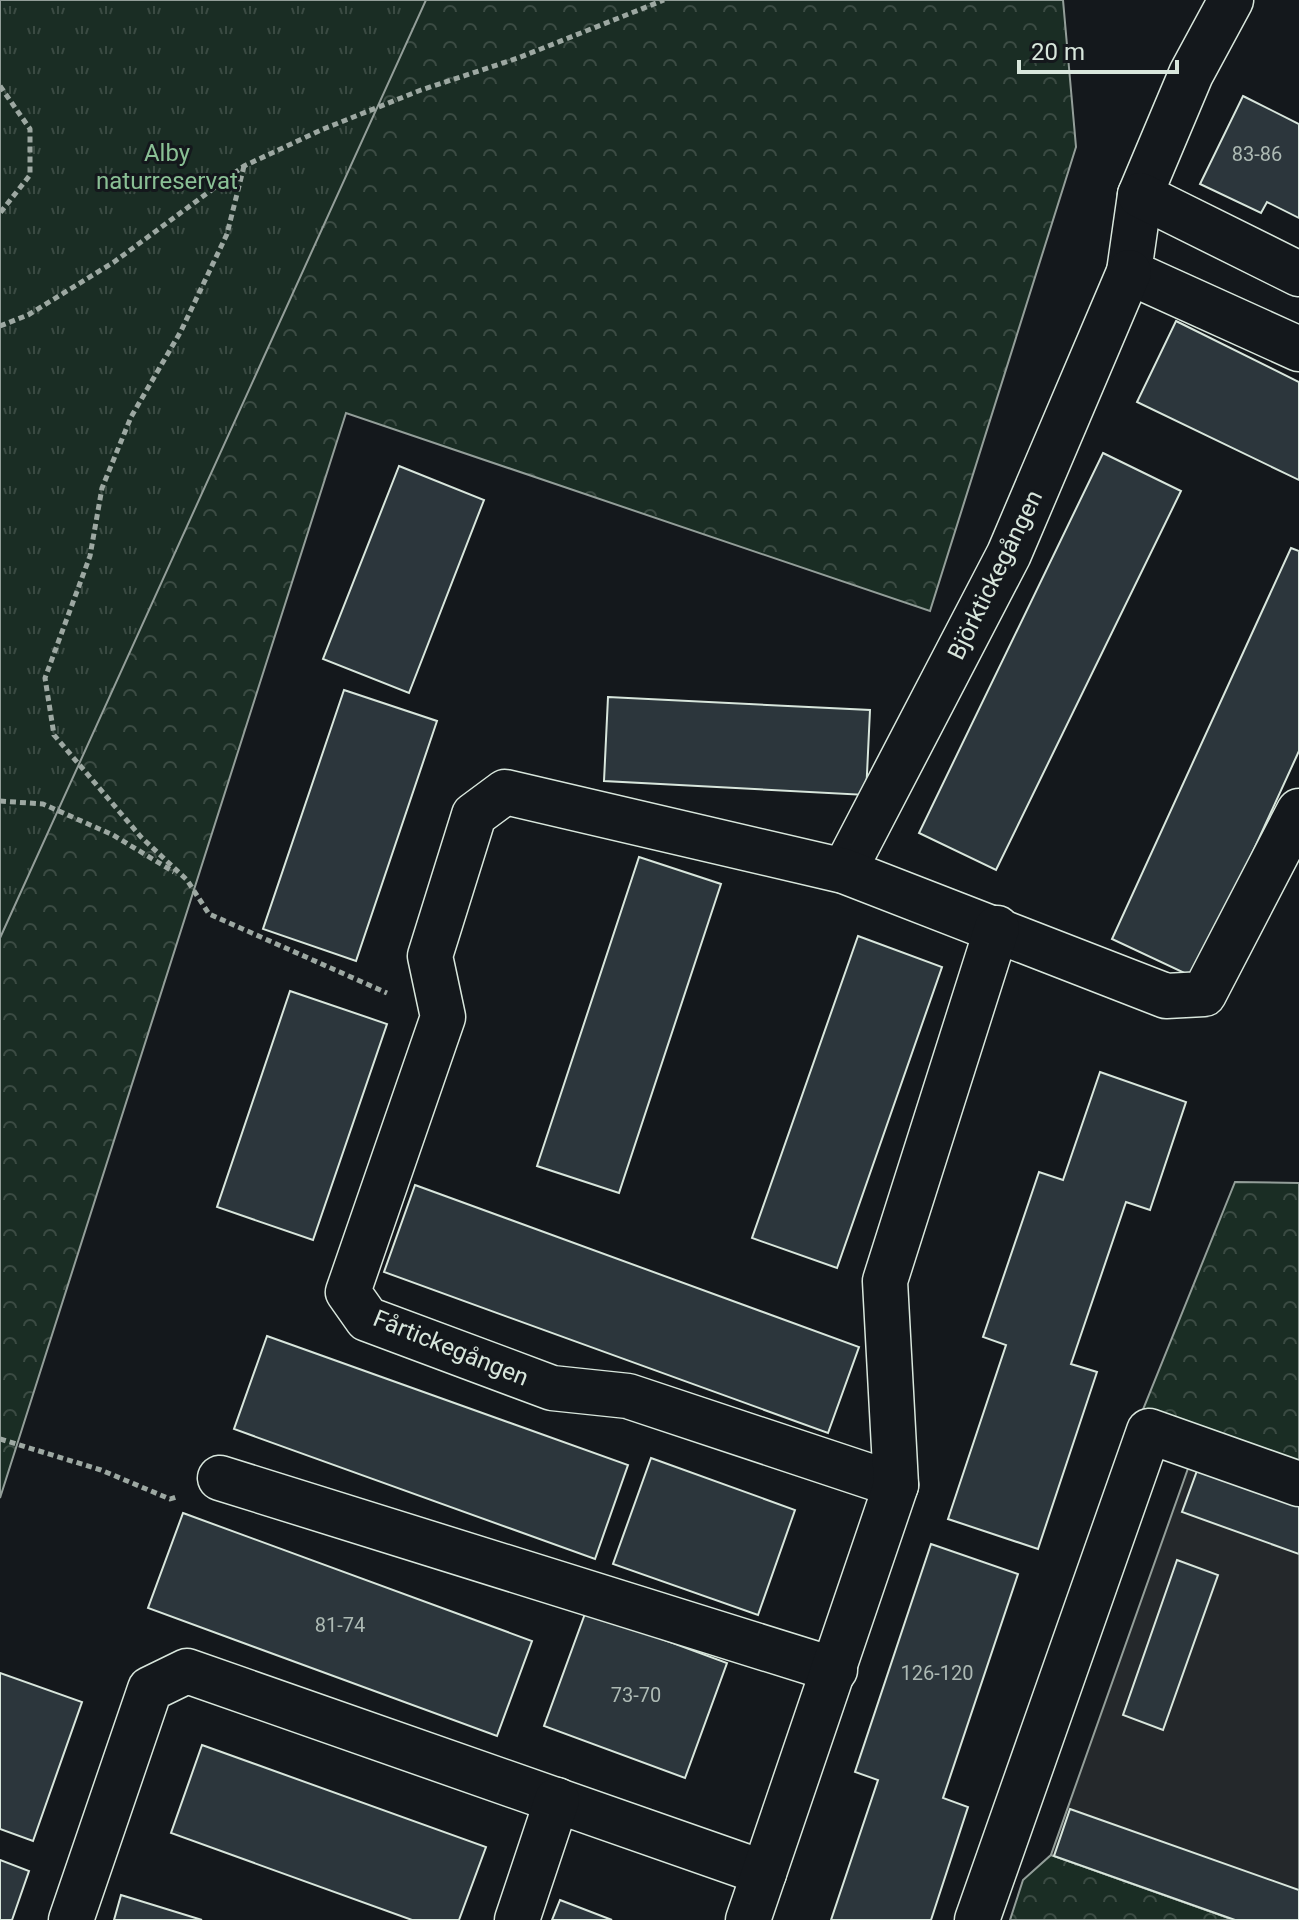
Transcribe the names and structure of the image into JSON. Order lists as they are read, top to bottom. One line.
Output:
{"streets":{"lane":["Björktickegången","Fårtickegången"]},"parks":["Alby naturreservat"],"house_numbers":["83-86","81-74","126-120","73-70"],"scale_bar":"20 m"}
